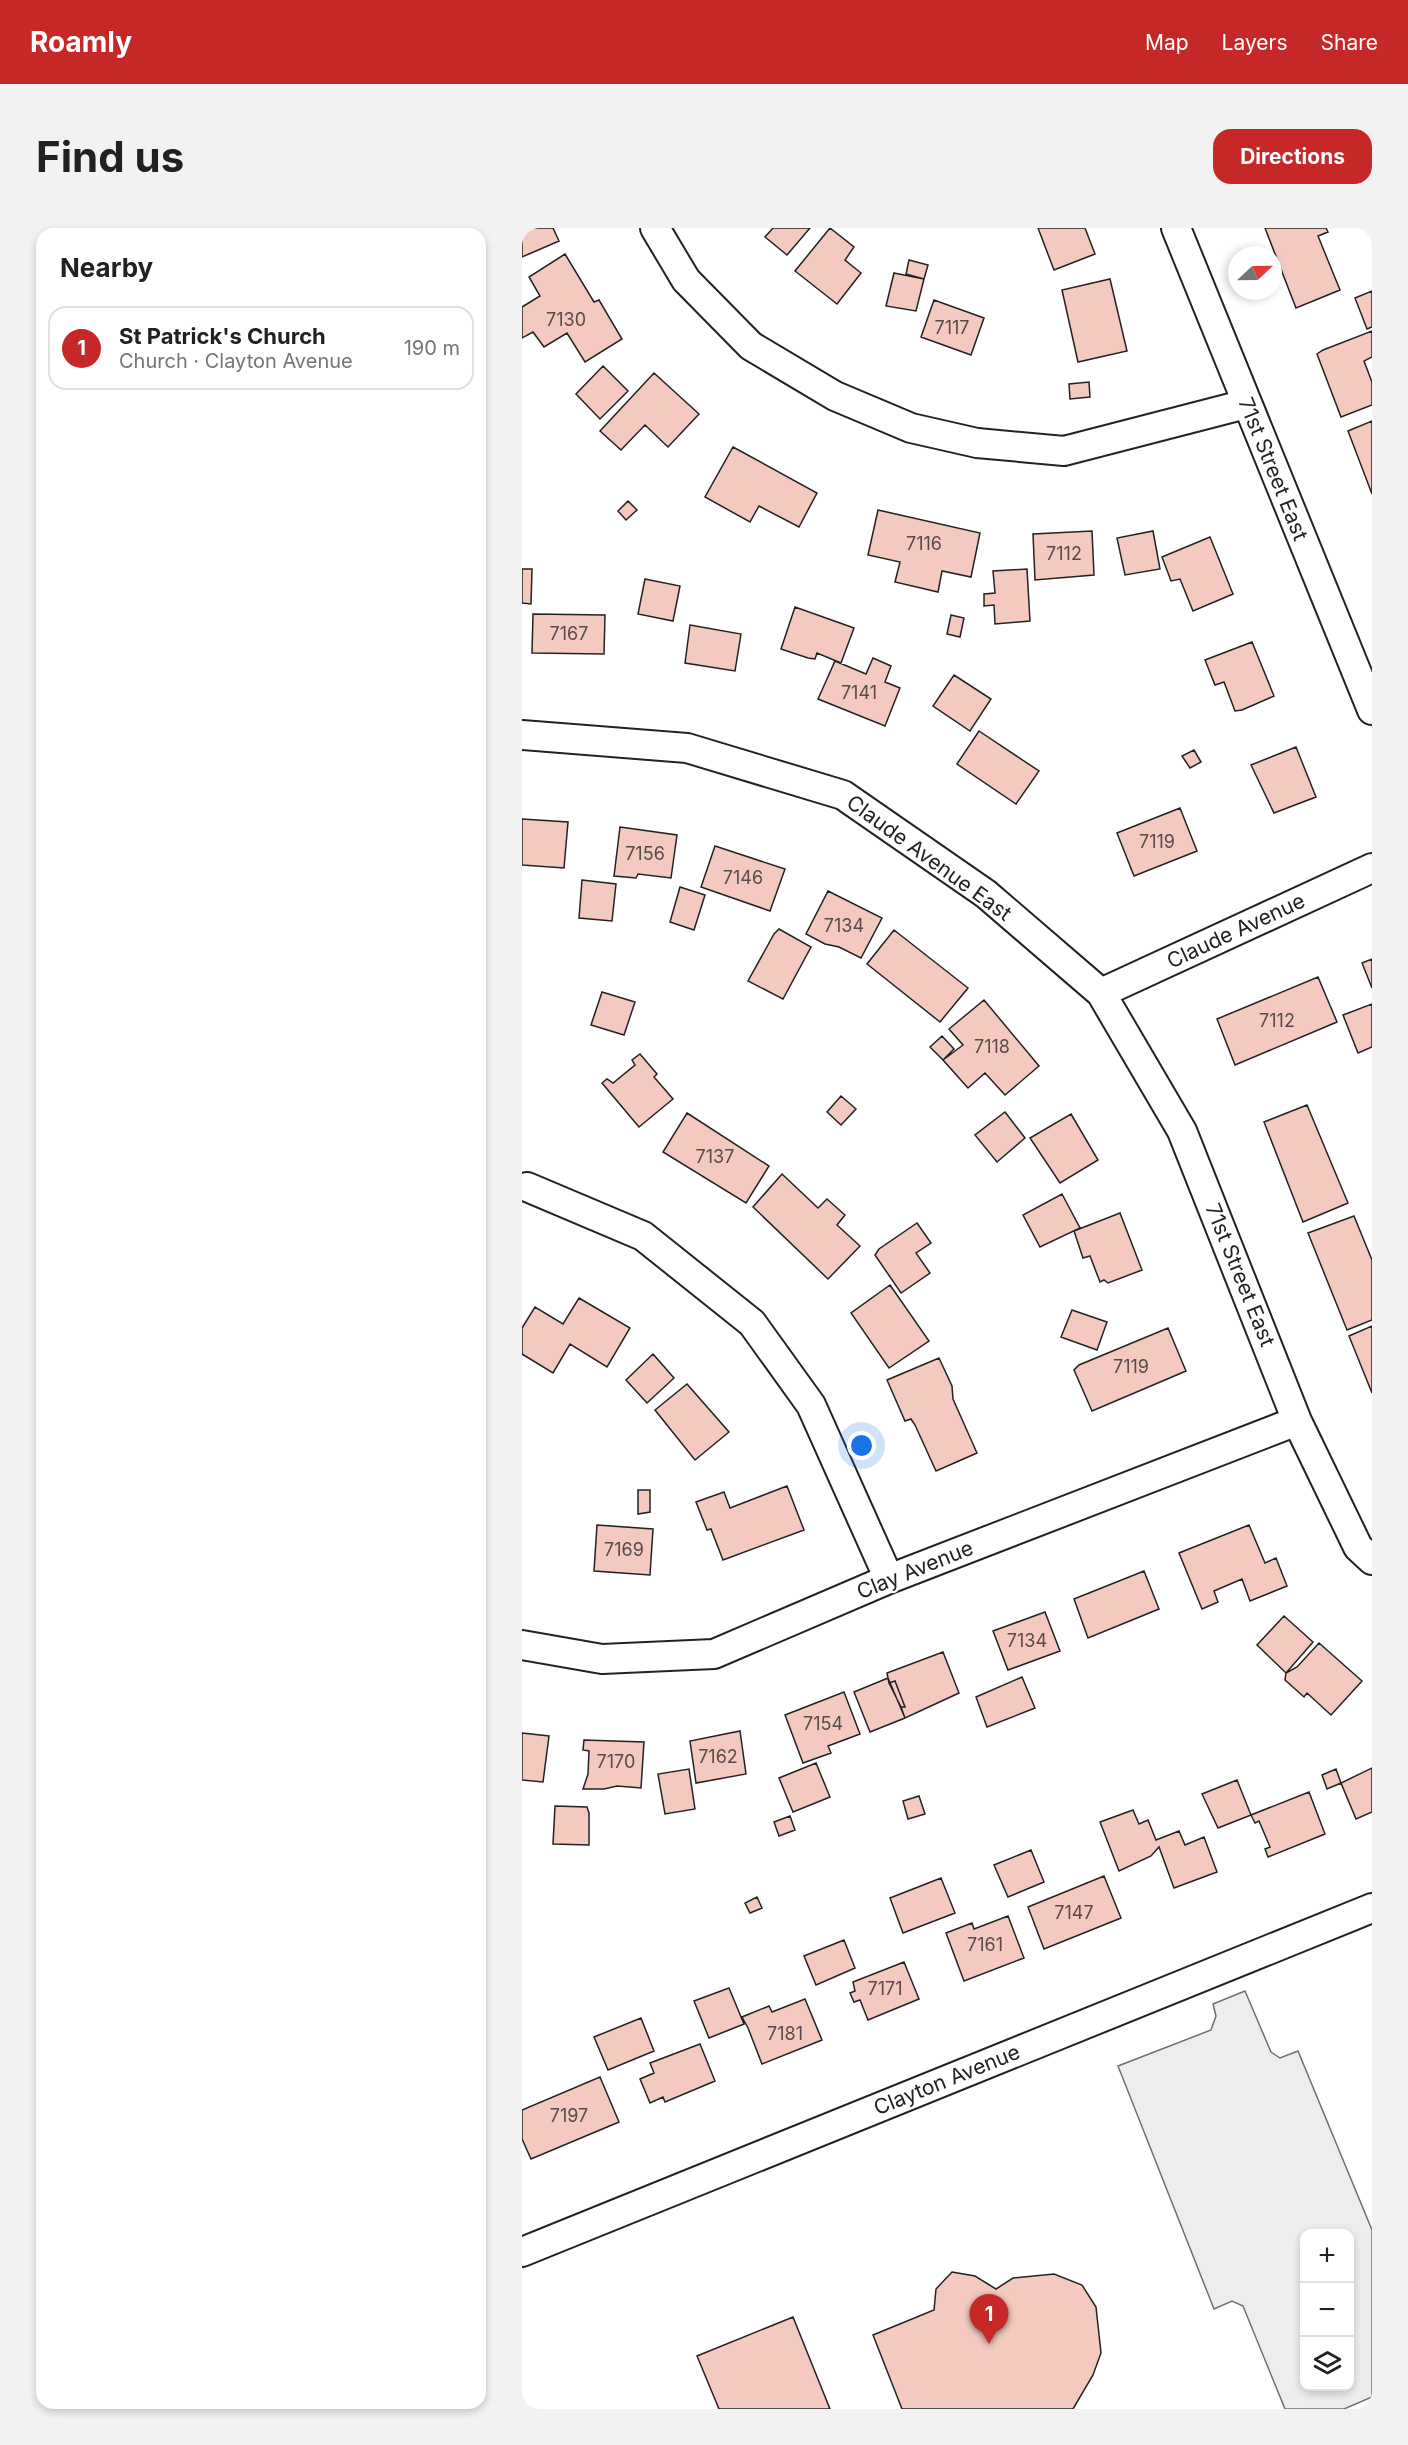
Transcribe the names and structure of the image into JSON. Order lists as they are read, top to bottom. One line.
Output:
{"streets":{"street":["71st Street East","Claude Avenue East","Claude Avenue","Clay Avenue","Clayton Avenue"]},"crossings":[["71st Street East","Claude Avenue East"],["71st Street East","Claude Avenue"],["71st Street East","Clay Avenue"],["Claude Avenue East","Claude Avenue"]],"house_numbers":["7130","7117","7116","7112","7167","7141","7119","7156","7146","7134","7112","7118","7137","7119","7169","7134","7154","7162","7170","7147","7161","7171","7181","7197"],"north":"right","page":{"header":"Roamly","nav":["Map","Layers","Share"],"buttons":"Directions","title":"Find us","heading":"Nearby","list":[{"mark":"1","name":"St Patrick's Church","note":"Church · Clayton Avenue","value":"190 m"}],"map_buttons":["+","−"],"pins":"1"}}
